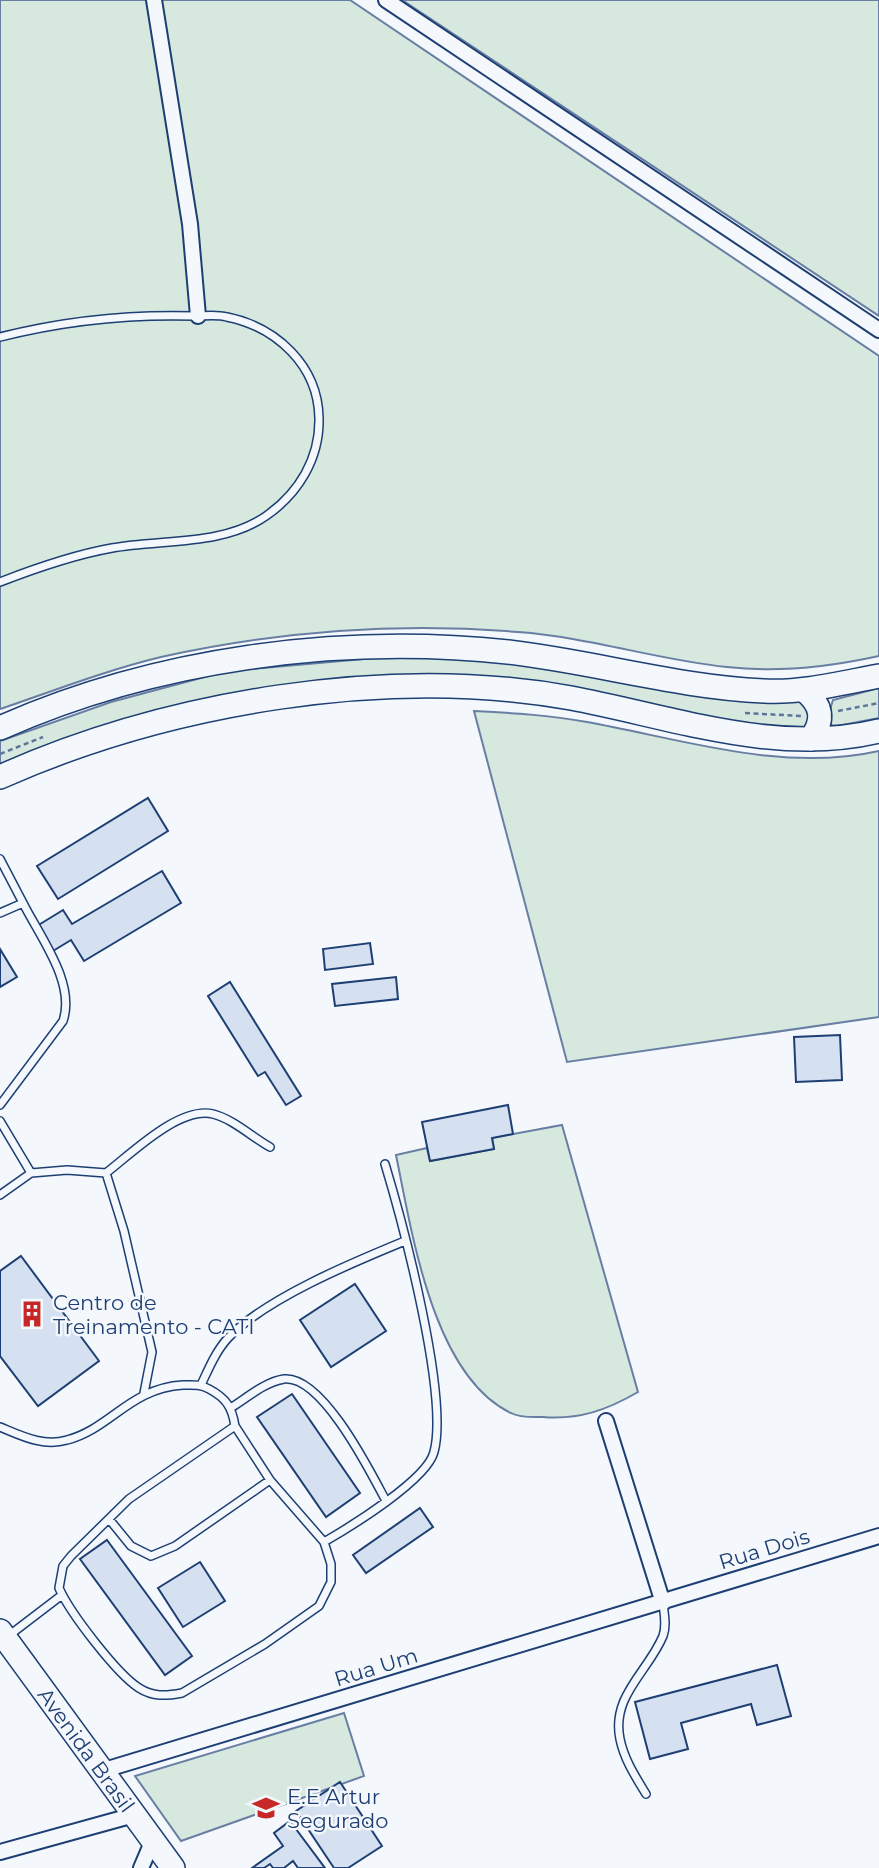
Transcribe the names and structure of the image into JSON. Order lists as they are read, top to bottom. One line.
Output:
{"streets":{"main road":["Avenida Brasil"],"street":["Rua Dois","Rua Um"]},"crossings":[["Rua Dois","Rua Um"],["Rua Um","Avenida Brasil"]],"places":{"building":["Centro de Treinamento - CATI"],"school or university":["E.E Artur Segurado"]}}
